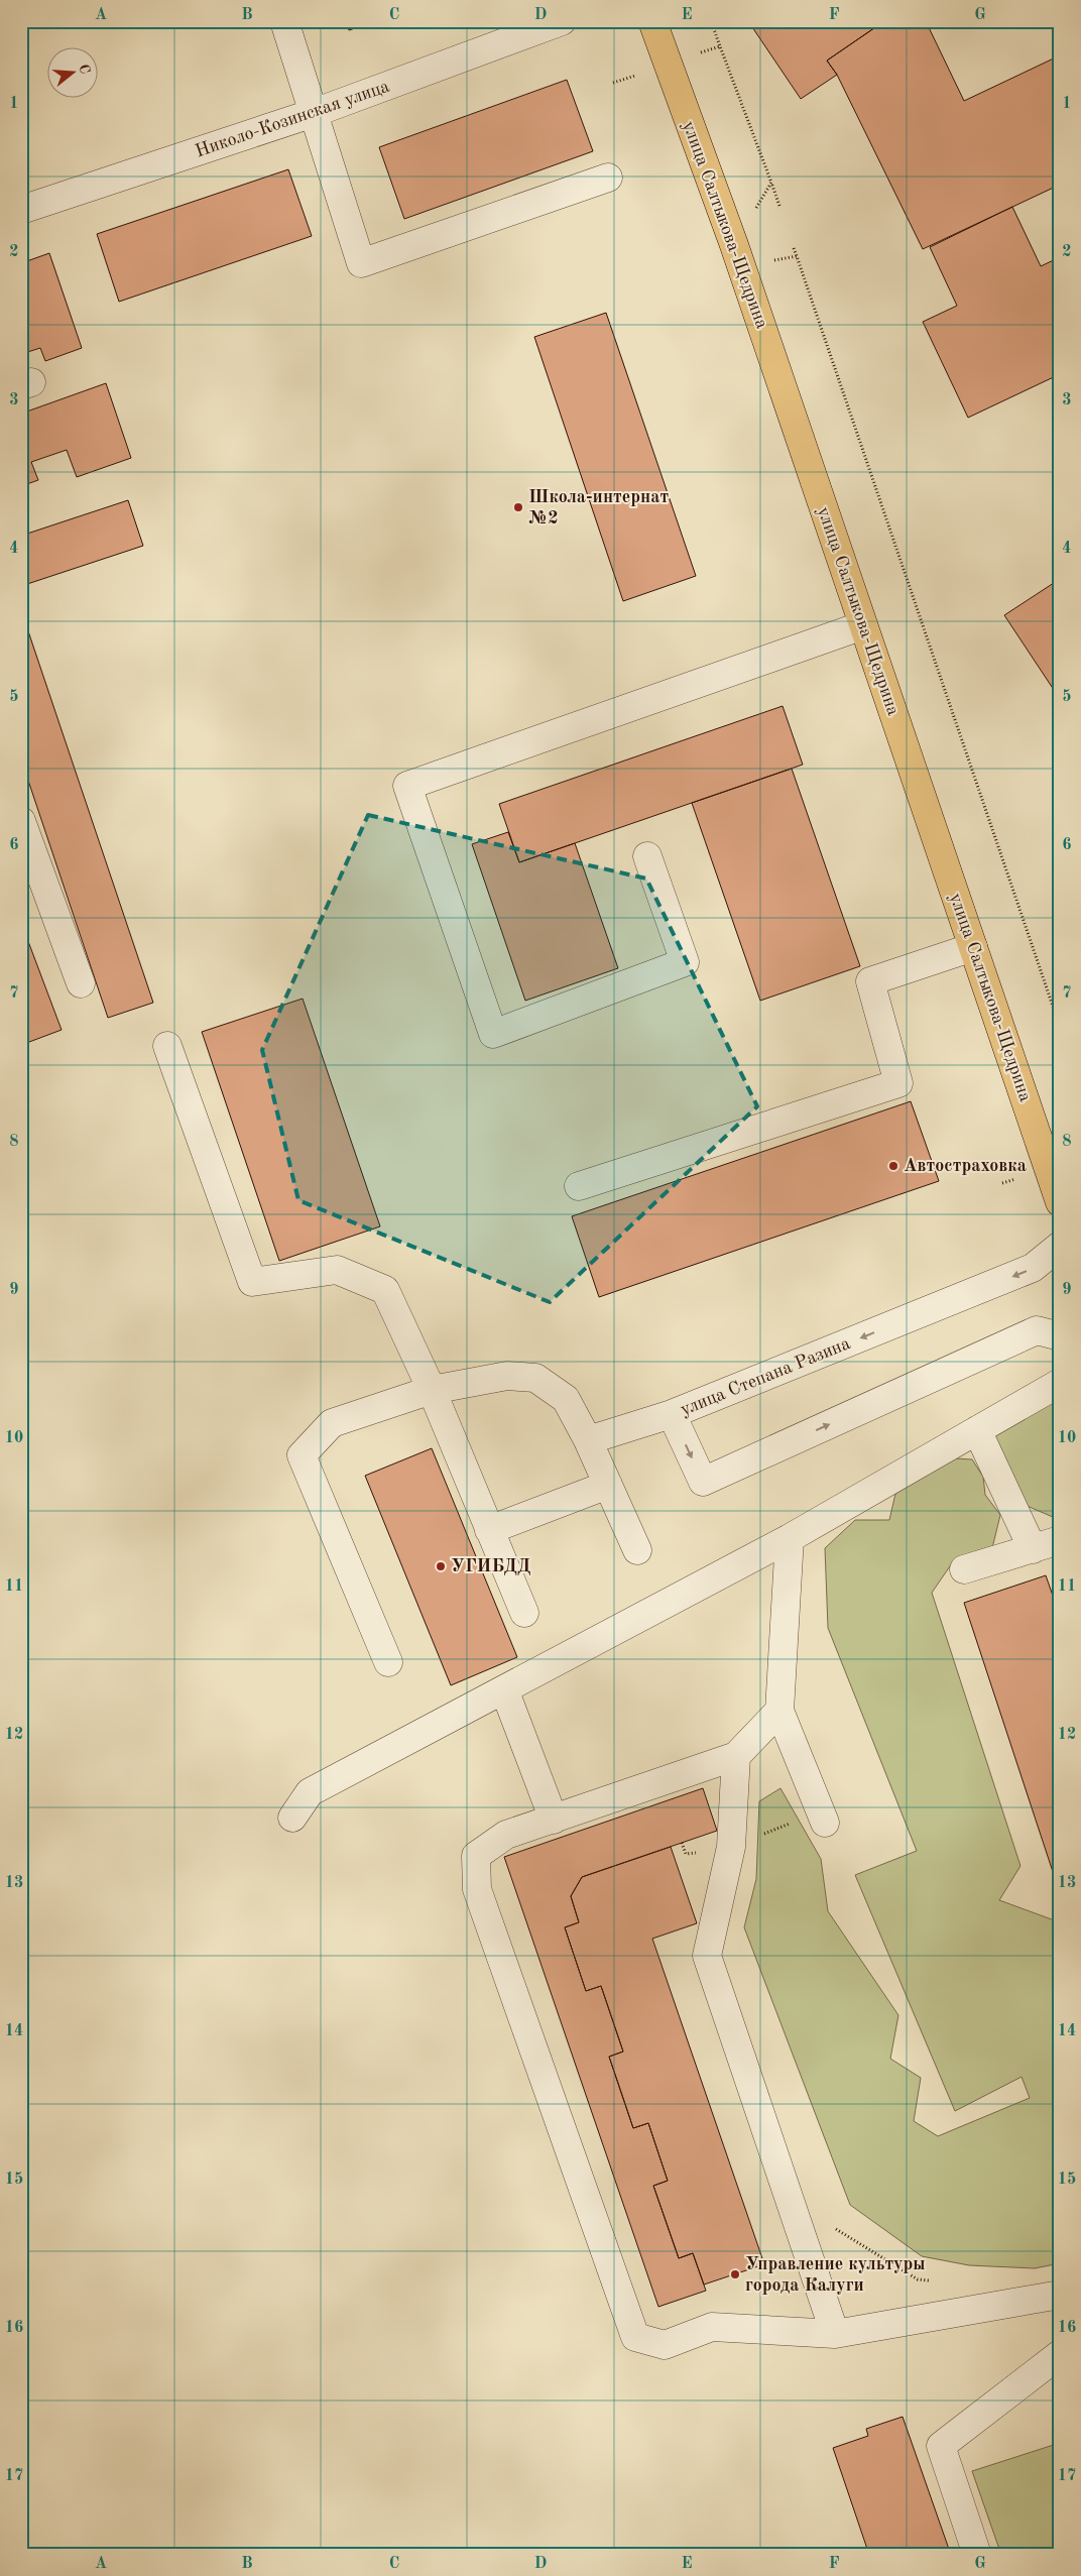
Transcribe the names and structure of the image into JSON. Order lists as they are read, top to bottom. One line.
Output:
{"streets":{"main road":["улица Салтыкова-Щедрина"],"street":["Николо-Козинская улица","улица Степана Разина"]},"places":["Школа-интернат №2","Автостраховка","УГИБДД","Управление культуры города Калуги"],"north":"right","grid":{"columns":["A","B","C","D","E","F","G"],"rows":["1","2","3","4","5","6","7","8","9","10","11","12","13","14","15","16","17"]}}
